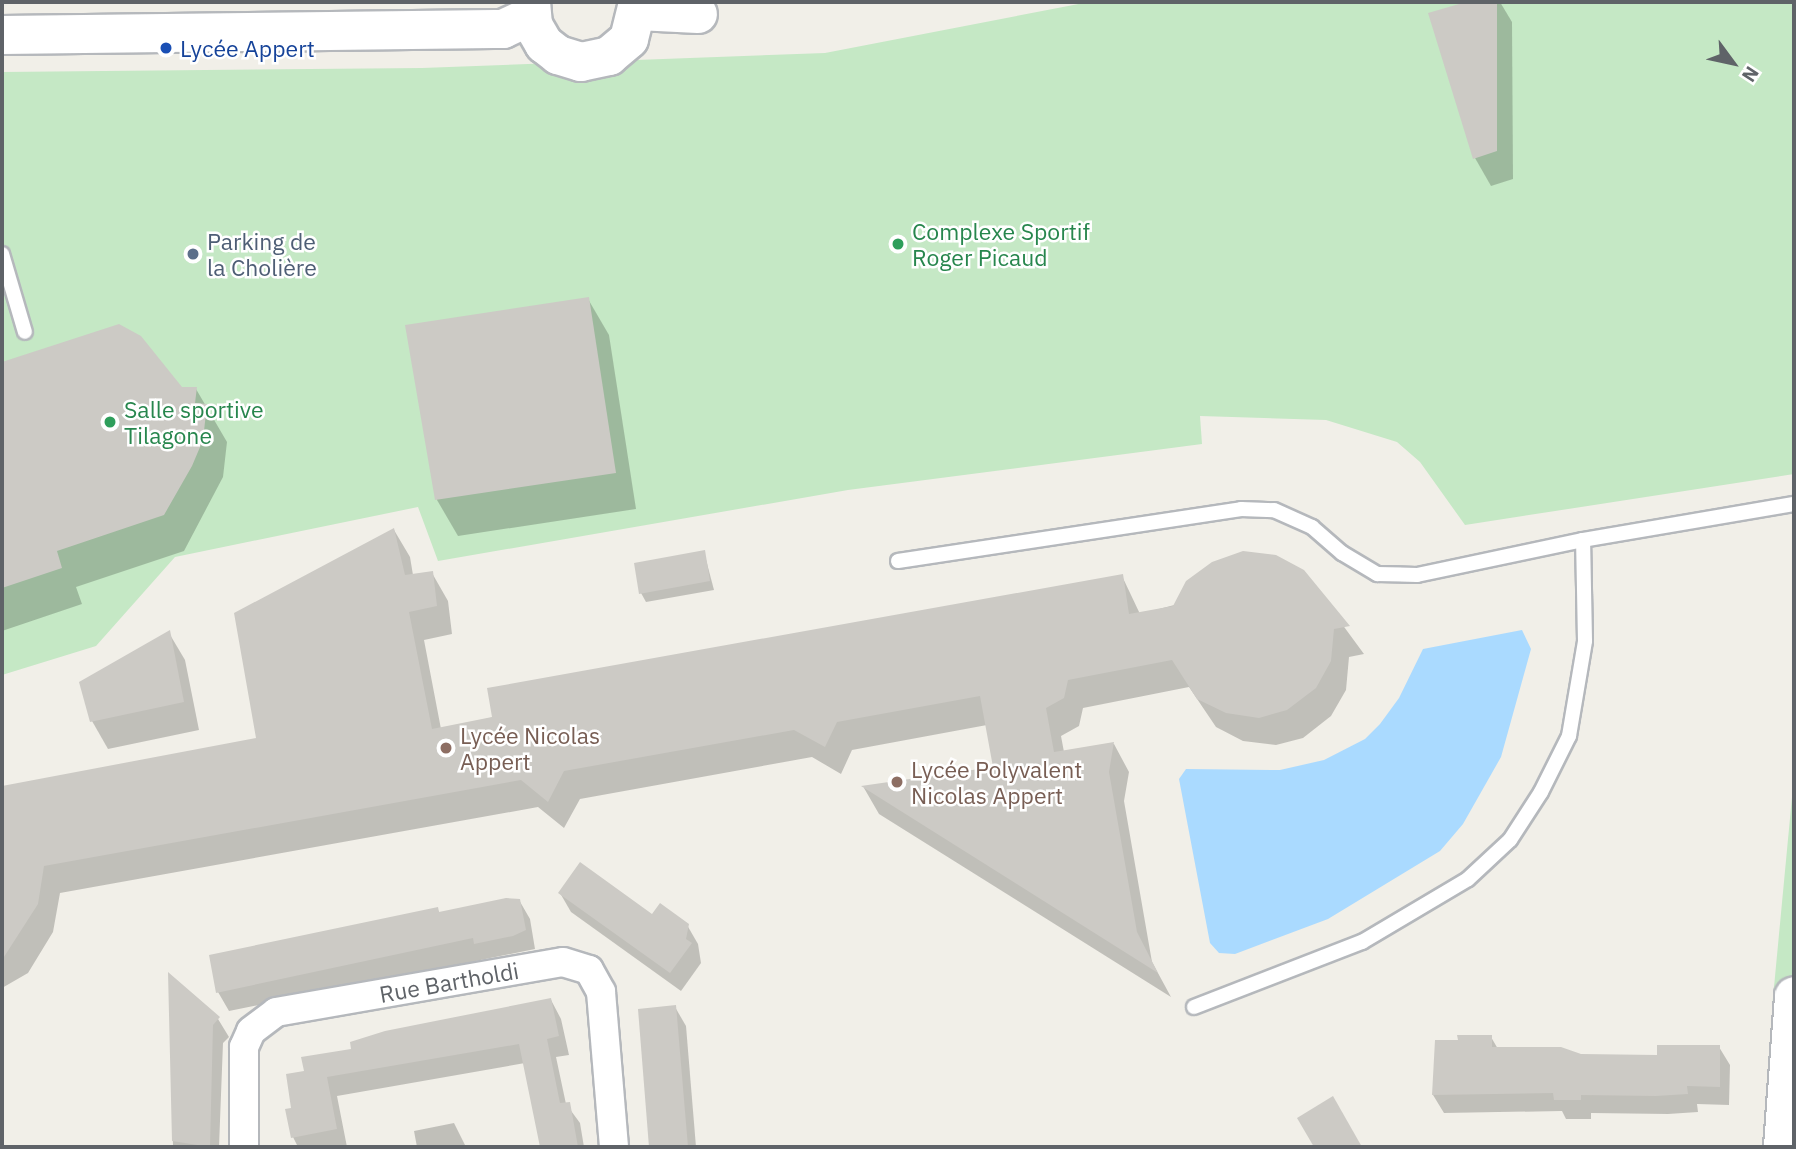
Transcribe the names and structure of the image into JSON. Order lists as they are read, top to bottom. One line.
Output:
{"streets":{"street":["Rue Bartholdi"]},"places":["Lycée Appert","Complexe Sportif Roger Picaud","Parking de la Cholière","Salle sportive Tilagone","Lycée Nicolas Appert","Lycée Polyvalent Nicolas Appert"],"north":"bottom right"}
